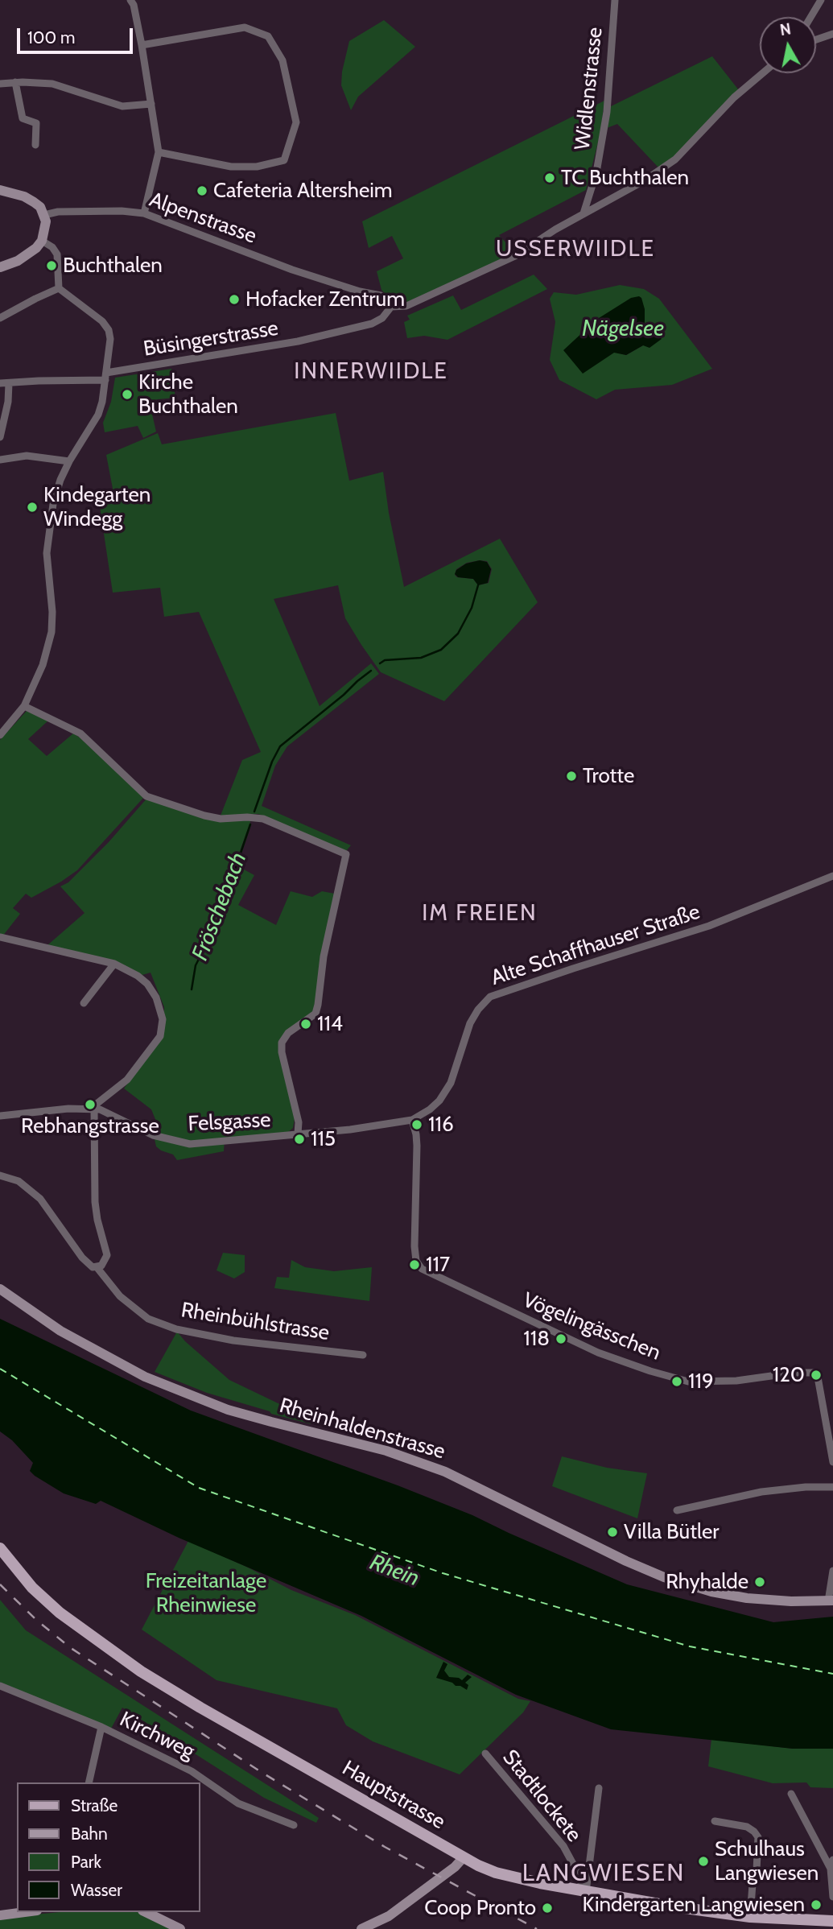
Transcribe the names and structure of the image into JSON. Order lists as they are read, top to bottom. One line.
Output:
{"streets":{"main road":["Rheinhaldenstrasse","Hauptstrasse"],"street":["Widlenstrasse","Alpenstrasse","Büsingerstrasse","Alte Schaffhauser Straße","Felsgasse","Rheinbühlstrasse","Vögelingässchen","Kirchweg","Stadtlockete"]},"crossings":[["Widlenstrasse","Büsingerstrasse"],["Alpenstrasse","Büsingerstrasse"],["Alte Schaffhauser Straße","Felsgasse"],["Alte Schaffhauser Straße","Vögelingässchen"],["Hauptstrasse","Stadtlockete"]],"districts":["USSERWIIDLE","INNERWIIDLE","IM FREIEN","LANGWIESEN"],"water":["Nägelsee","Fröschebach","Rhein"],"parks":["Freizeitanlage Rheinwiese"],"places":["TC Buchthalen","Cafeteria Altersheim","Buchthalen","Hofacker Zentrum","Kirche Buchthalen","Kindegarten Windegg","Trotte","114","Rebhangstrasse","116","115","117","118","120","119","Villa Bütler","Rhyhalde","Schulhaus Langwiesen","Kindergarten Langwiesen","Coop Pronto"],"legend":["Straße","Bahn","Park","Wasser"],"scale_bar":"100 m","north":"top"}
